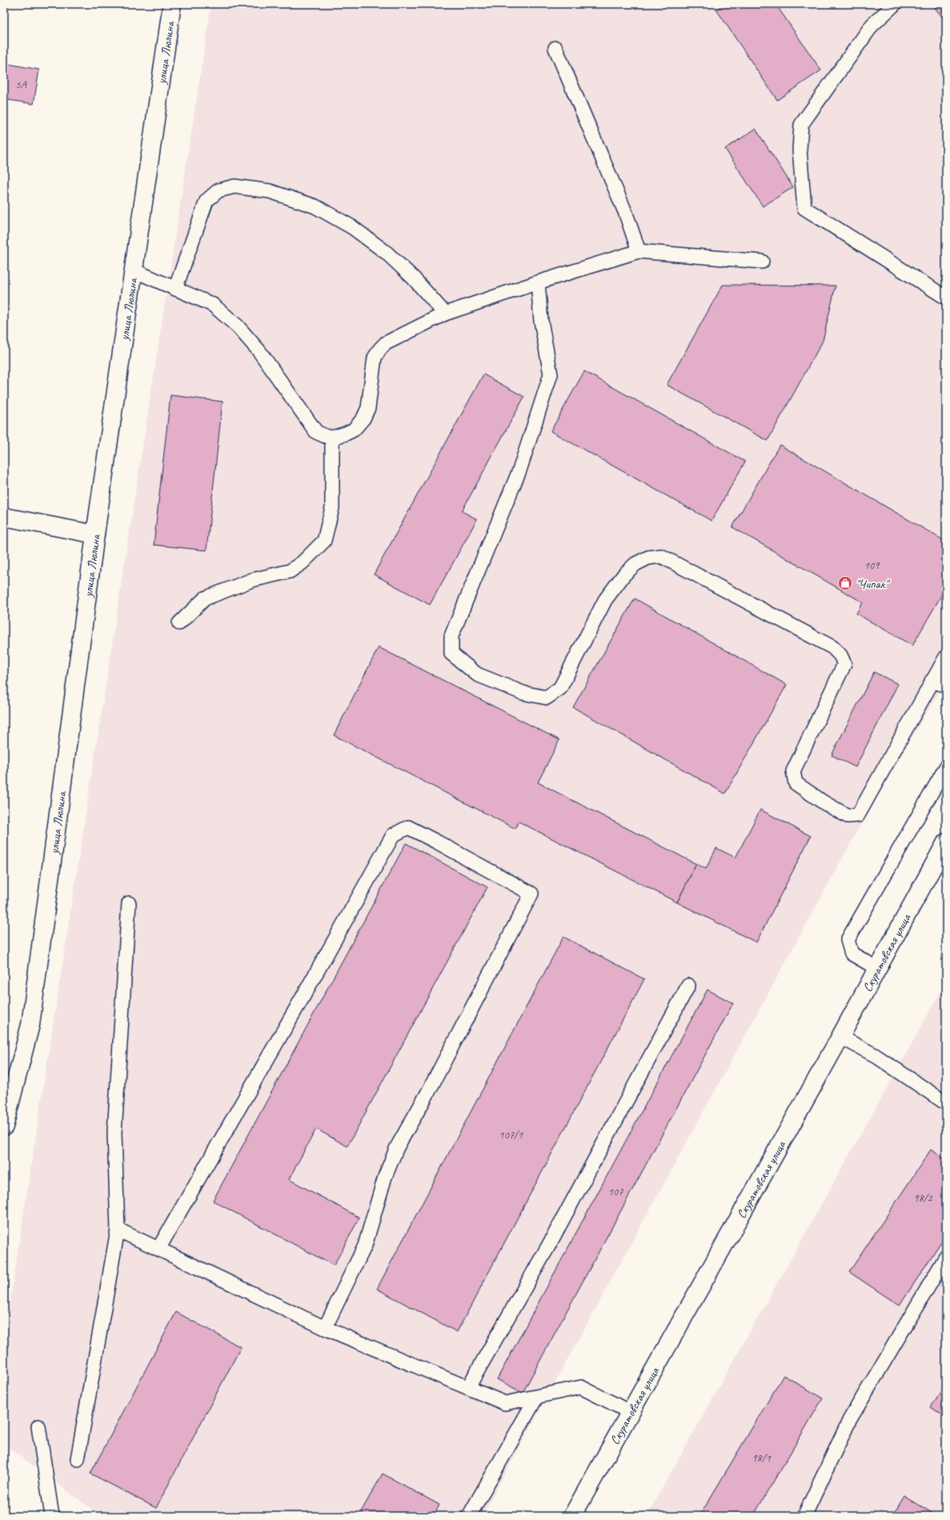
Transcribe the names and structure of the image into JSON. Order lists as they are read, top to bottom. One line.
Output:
{"streets":{"street":["улица Люлина","Скуратовская улица"]},"places":{"shop":["\"Чипак\""]},"house_numbers":["5А","109","107/1","107","98/2","98/1"]}
